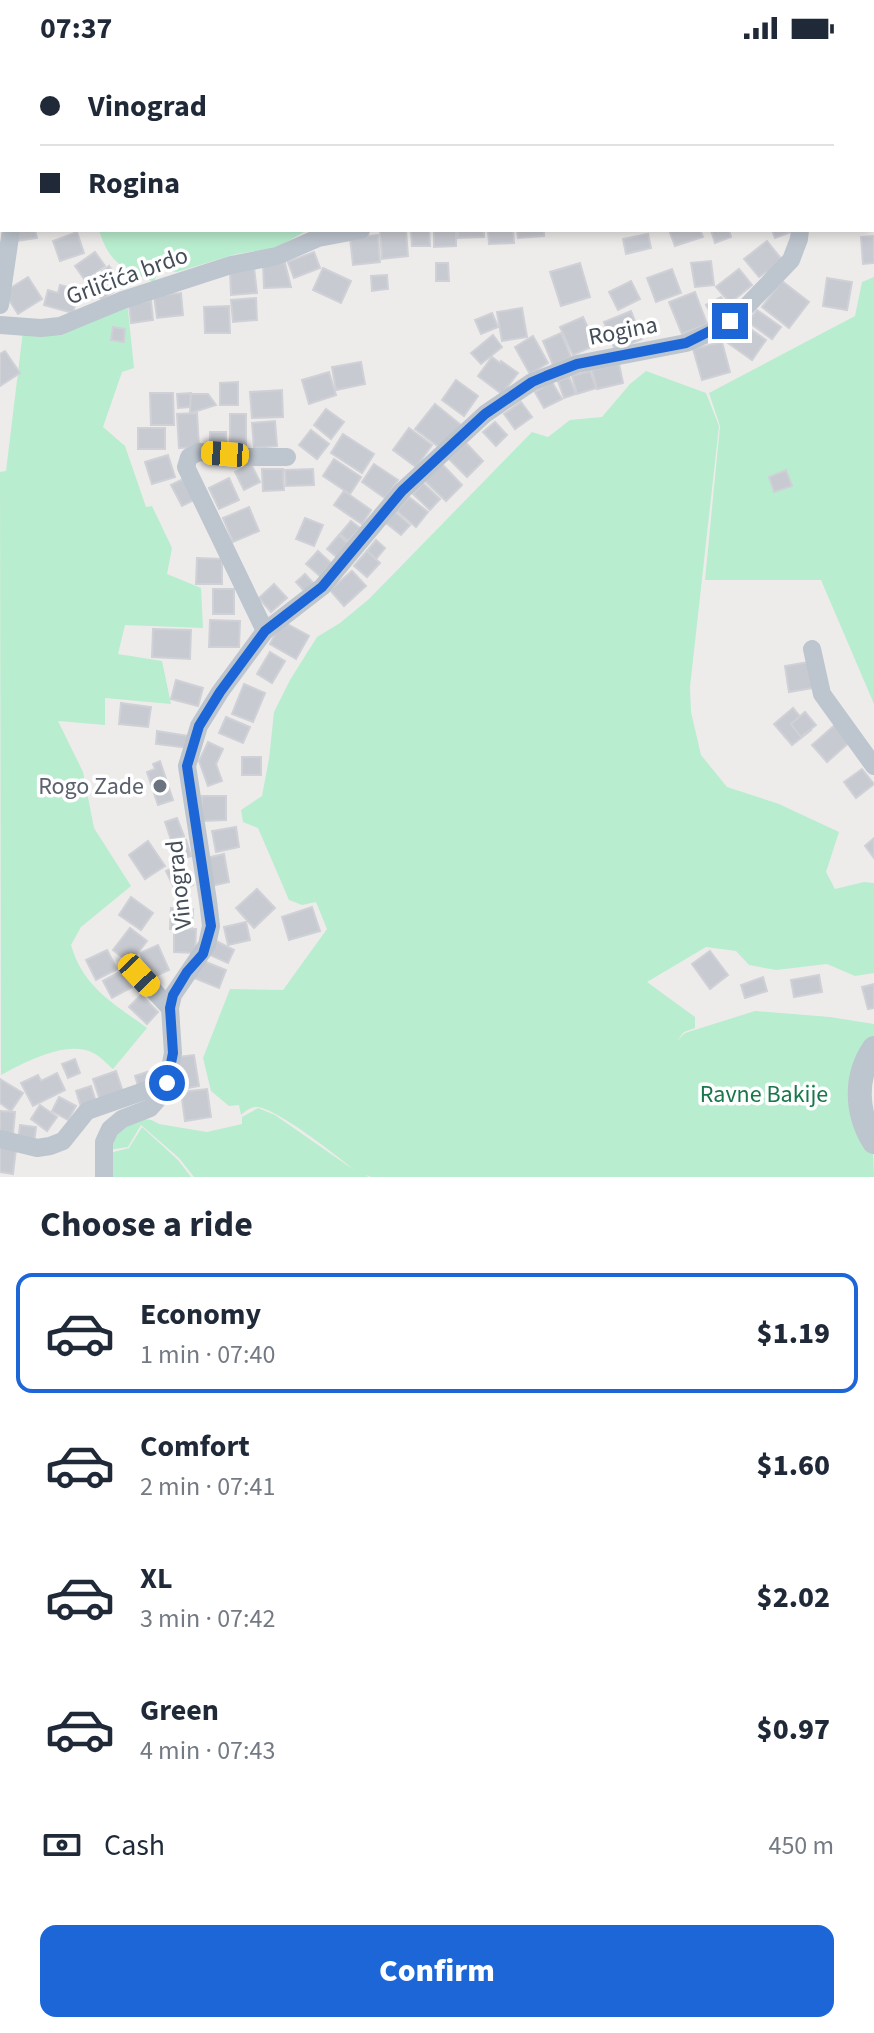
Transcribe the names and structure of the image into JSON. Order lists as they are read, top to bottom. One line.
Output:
{"streets":{"street":["Grličića brdo","Rogina","Vinograd"]},"crossings":[["Rogina","Vinograd"]],"parks":["Ravne Bakije"],"places":["Rogo Zade"],"page":{"status":"07:37","banner":["Vinograd","Rogina"],"heading":"Choose a ride","list":[{"name":"Economy","note":"1 min · 07:40","value":"$1.19"},{"name":"Comfort","note":"2 min · 07:41","value":"$1.60"},{"name":"XL","note":"3 min · 07:42","value":"$2.02"},{"name":"Green","note":"4 min · 07:43","value":"$0.97"}],"pay":["Cash","450 m"],"buttons":"Confirm"}}
